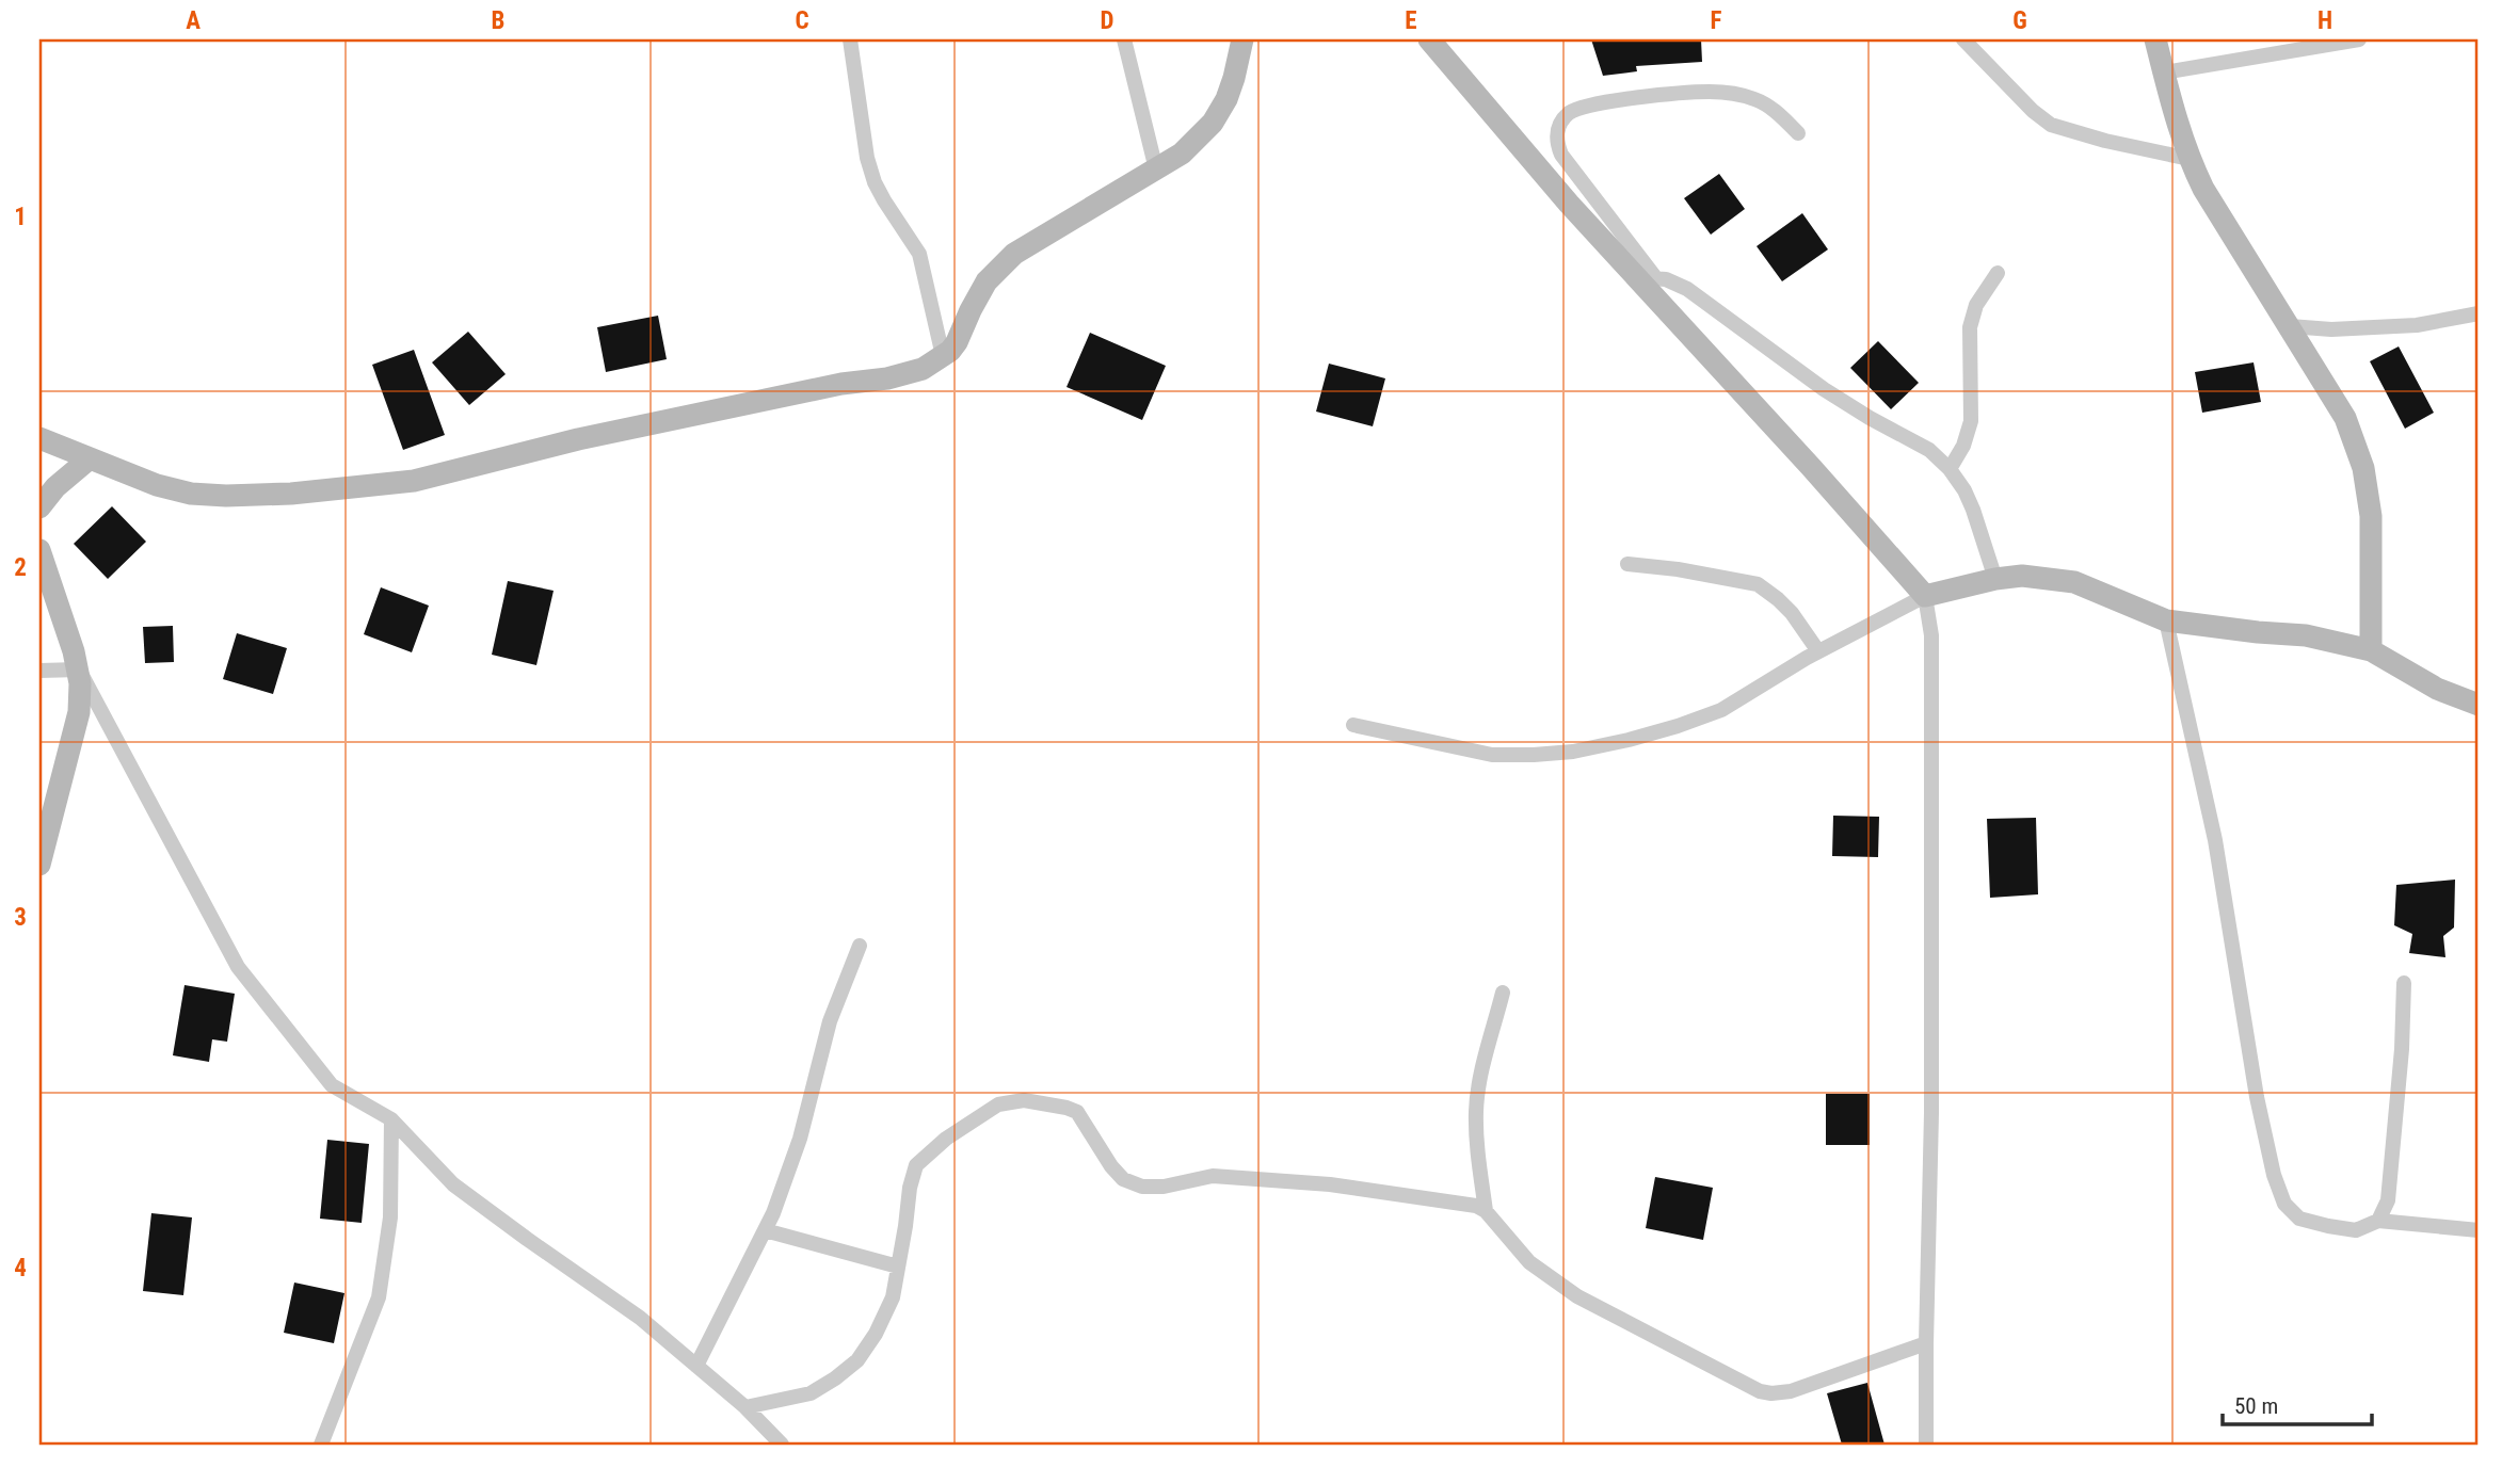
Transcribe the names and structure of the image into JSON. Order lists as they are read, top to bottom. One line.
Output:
{"scale_bar":"50 m","grid":{"columns":["A","B","C","D","E","F","G","H"],"rows":["1","2","3","4"]}}
